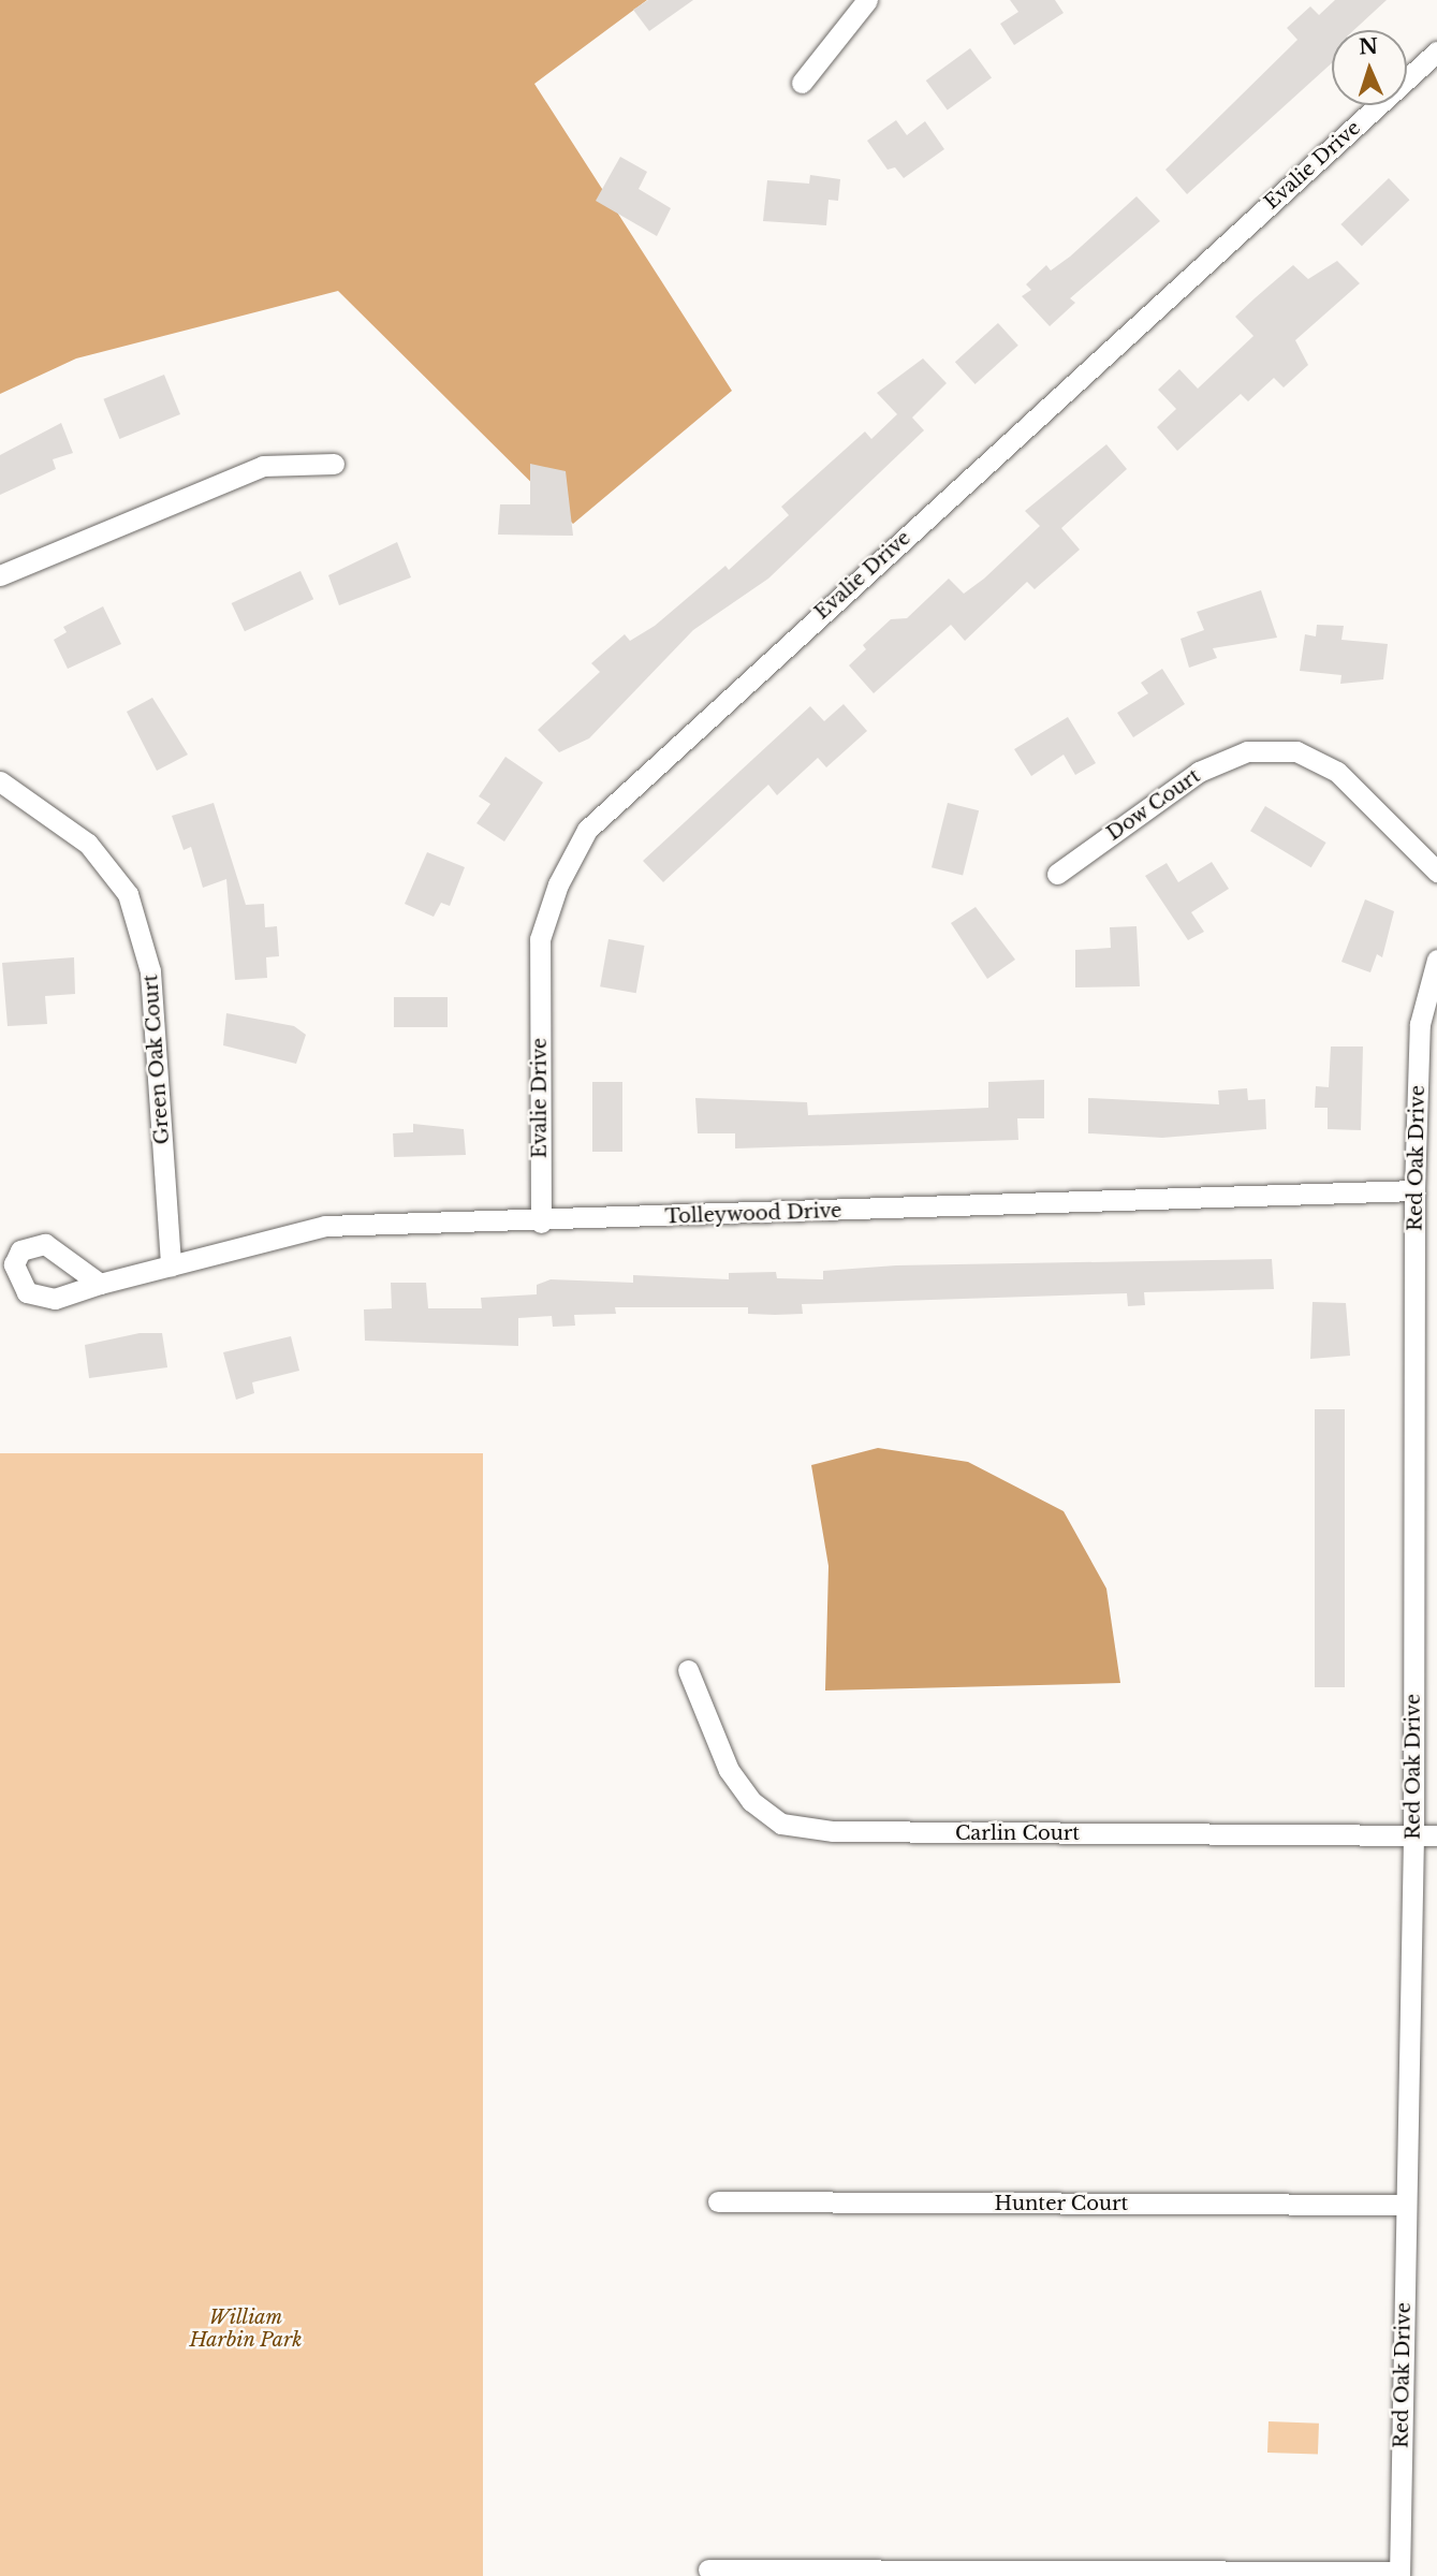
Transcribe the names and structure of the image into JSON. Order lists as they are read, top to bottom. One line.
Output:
{"streets":{"street":["Evalie Drive","Dow Court","Green Oak Court","Red Oak Drive","Tolleywood Drive","Carlin Court","Hunter Court"]},"crossings":[["Evalie Drive","Tolleywood Drive"],["Green Oak Court","Tolleywood Drive"],["Red Oak Drive","Tolleywood Drive"],["Red Oak Drive","Carlin Court"],["Red Oak Drive","Hunter Court"]],"parks":["William Harbin Park"],"north":"top"}
